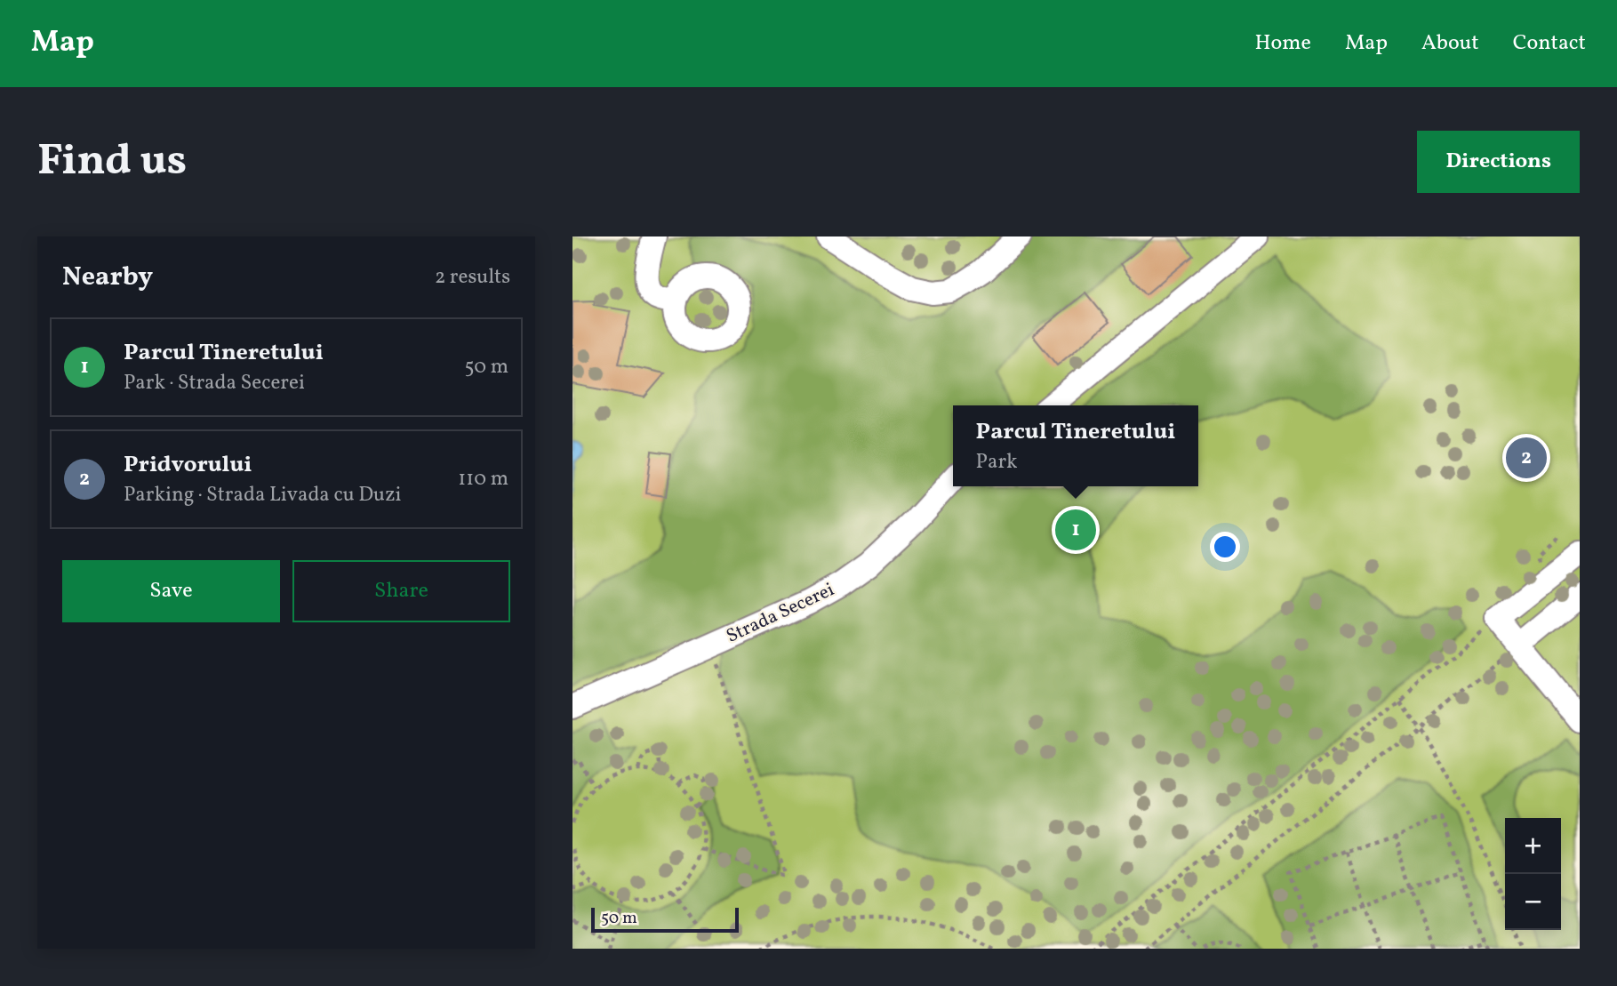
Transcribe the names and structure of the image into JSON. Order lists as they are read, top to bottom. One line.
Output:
{"streets":{"street":["Strada Secerei"]},"scale_bar":"50 m","page":{"header":"Map","nav":["Home","Map","About","Contact"],"buttons":["Directions",["Save","Share"]],"title":"Find us","heading":["Nearby","2 results"],"list":[{"mark":"1","name":"Parcul Tineretului","note":"Park · Strada Secerei","value":"50 m"},{"mark":"2","name":"Pridvorului","note":"Parking · Strada Livada cu Duzi","value":"110 m"}],"popup":["Parcul Tineretului","Park"],"pins":["2","1"],"map_buttons":["+","−"],"scale":"50 m"}}
